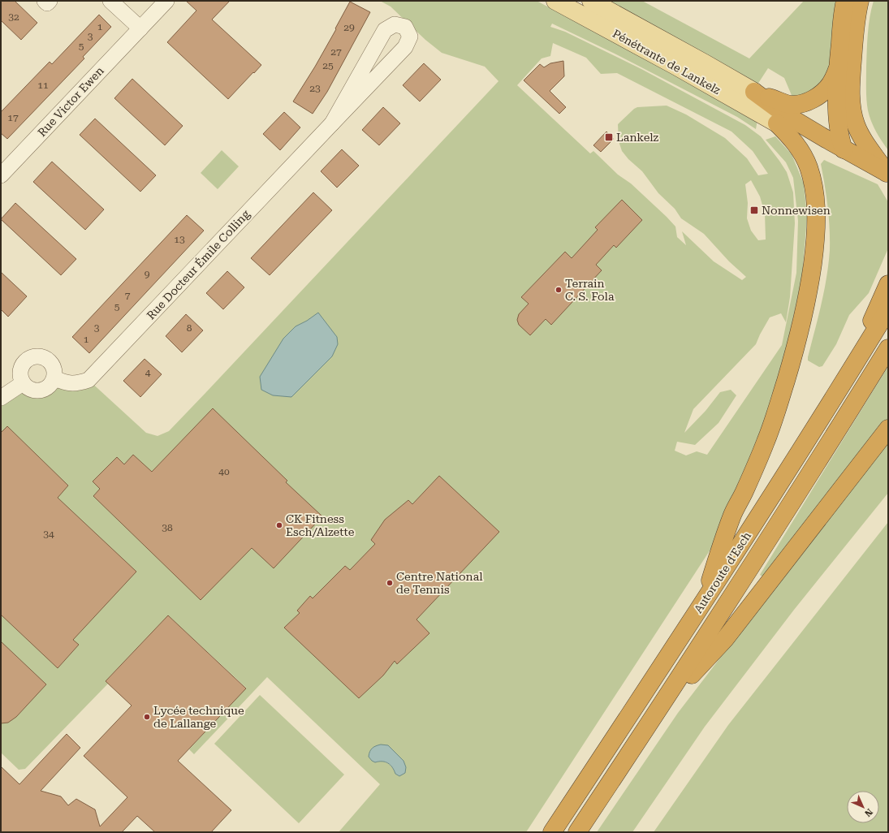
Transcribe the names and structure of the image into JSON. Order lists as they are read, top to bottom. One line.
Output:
{"streets":{"highway":["Autoroute d'Esch"],"main road":["Pénétrante de Lankelz"],"street":["Rue Victor Ewen","Rue Docteur Émile Colling"]},"places":{"transit":["Lankelz","Nonnewisen"],"other":["Terrain C. S. Fola","CK Fitness Esch/Alzette","Centre National de Tennis","Lycée technique de Lallange"]},"house_numbers":["32","1","29","3","5","27","25","11","23","17","13","9","7","5","3","8","1","4","40","38","34"],"north":"bottom right"}
